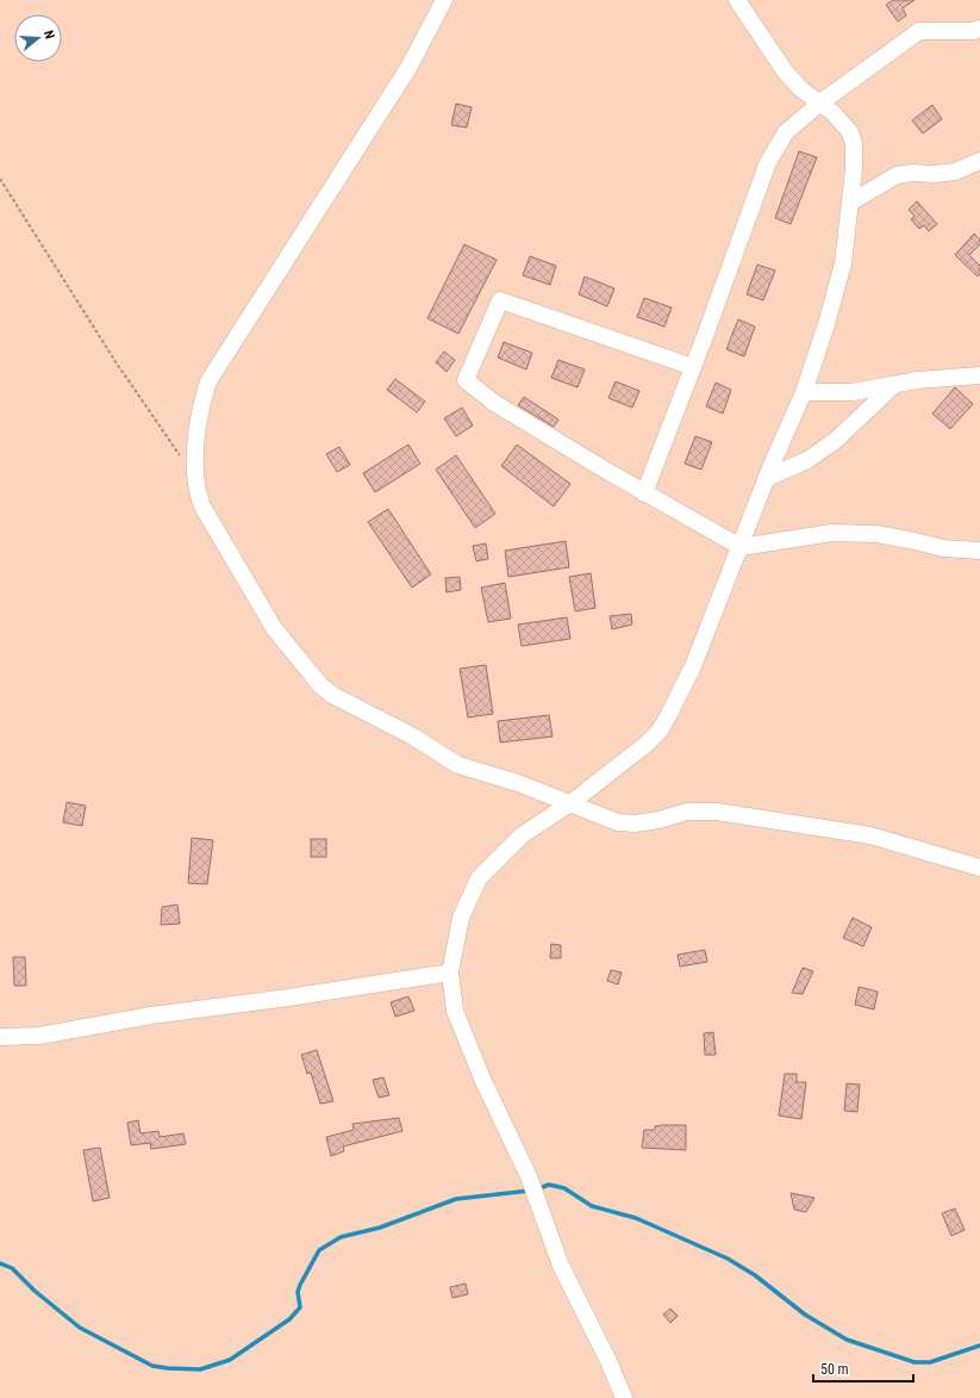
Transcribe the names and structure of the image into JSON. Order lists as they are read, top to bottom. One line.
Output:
{"scale_bar":"50 m","north":"right"}
